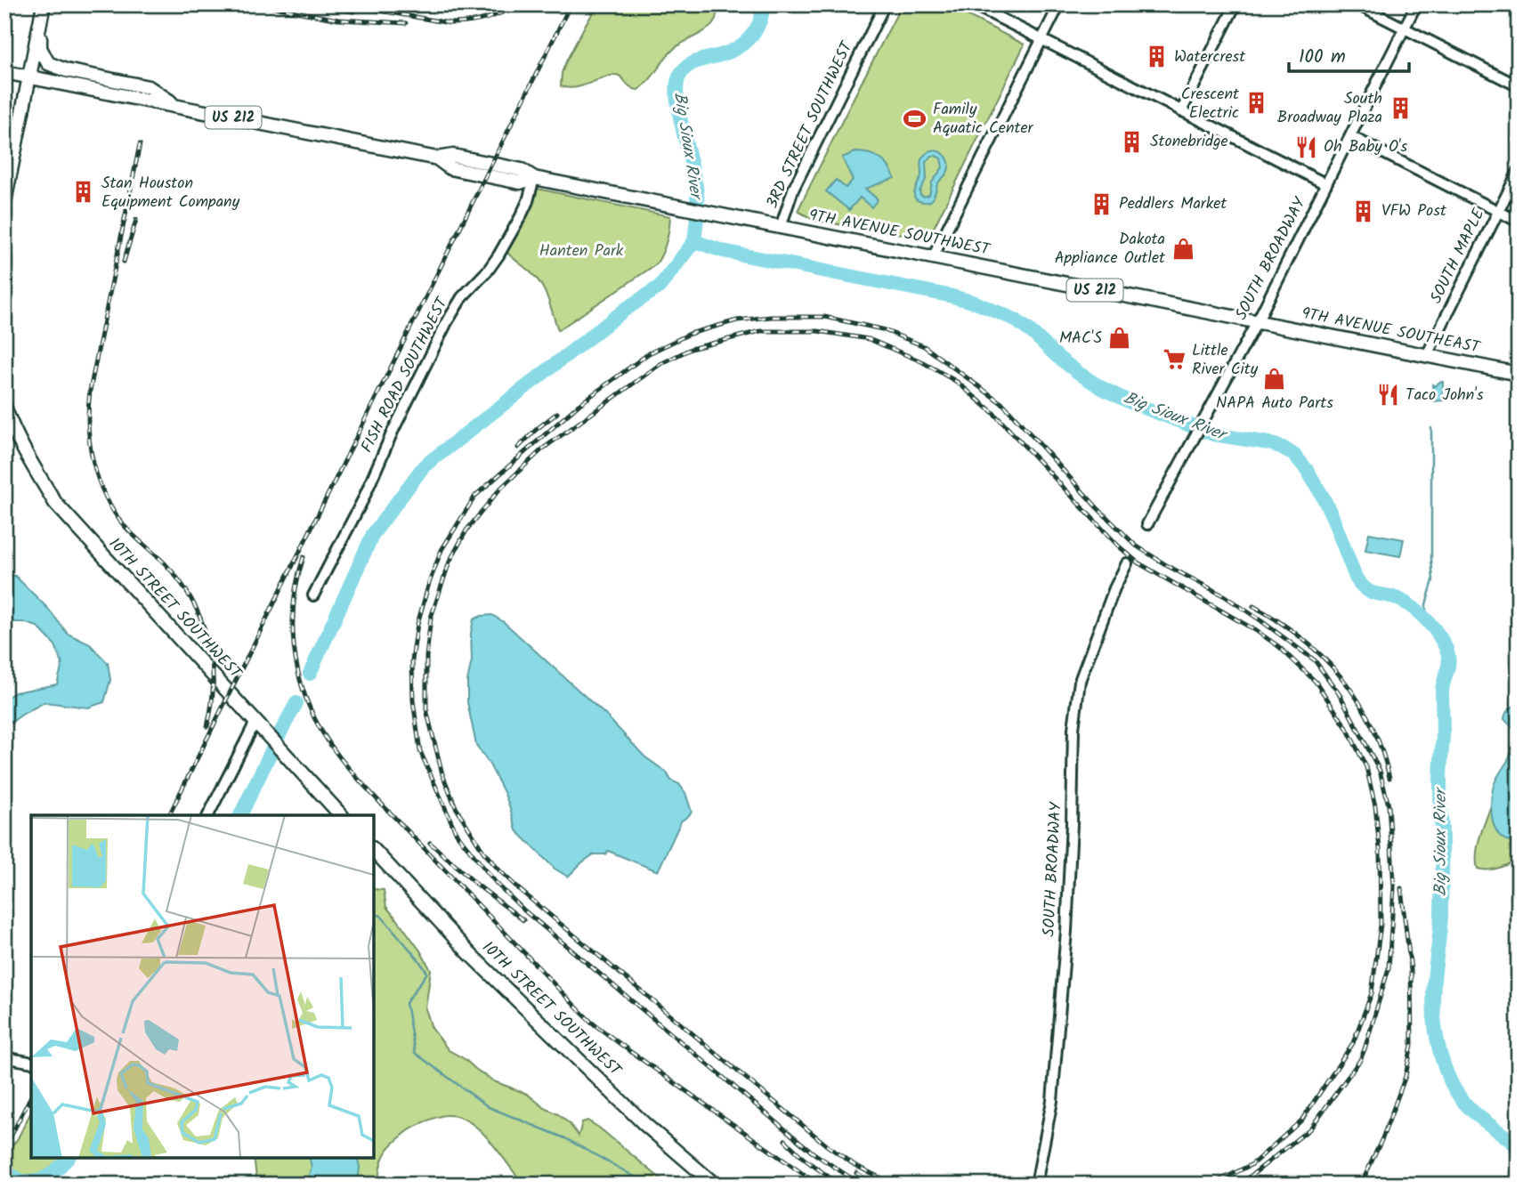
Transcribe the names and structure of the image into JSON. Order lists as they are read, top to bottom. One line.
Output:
{"streets":{"main road":["US 212","9TH AVENUE SOUTHWEST","9TH AVENUE SOUTHEAST","10TH STREET SOUTHWEST"],"street":["3RD STREET SOUTHWEST","SOUTH MAPLE","SOUTH BROADWAY","FISH ROAD SOUTHWEST"]},"crossings":[["3RD STREET SOUTHWEST","9TH AVENUE SOUTHWEST"],["9TH AVENUE SOUTHWEST","SOUTH BROADWAY"],["9TH AVENUE SOUTHWEST","9TH AVENUE SOUTHEAST"],["9TH AVENUE SOUTHWEST","FISH ROAD SOUTHWEST"],["SOUTH MAPLE","9TH AVENUE SOUTHEAST"],["SOUTH BROADWAY","9TH AVENUE SOUTHEAST"]],"water":["Big Sioux River"],"parks":["Hanten Park"],"places":{"building":["Watercrest","Crescent Electric","South Broadway Plaza","Stonebridge","Stan Houston Equipment Company","Peddlers Market","VFW Post"],"sports":["Family Aquatic Center"],"restaurant":["Oh Baby O's","Taco John's"],"shop":["Dakota Appliance Outlet","MAC'S","NAPA Auto Parts"],"supermarket":["Little River City"]},"scale_bar":"100 m"}
